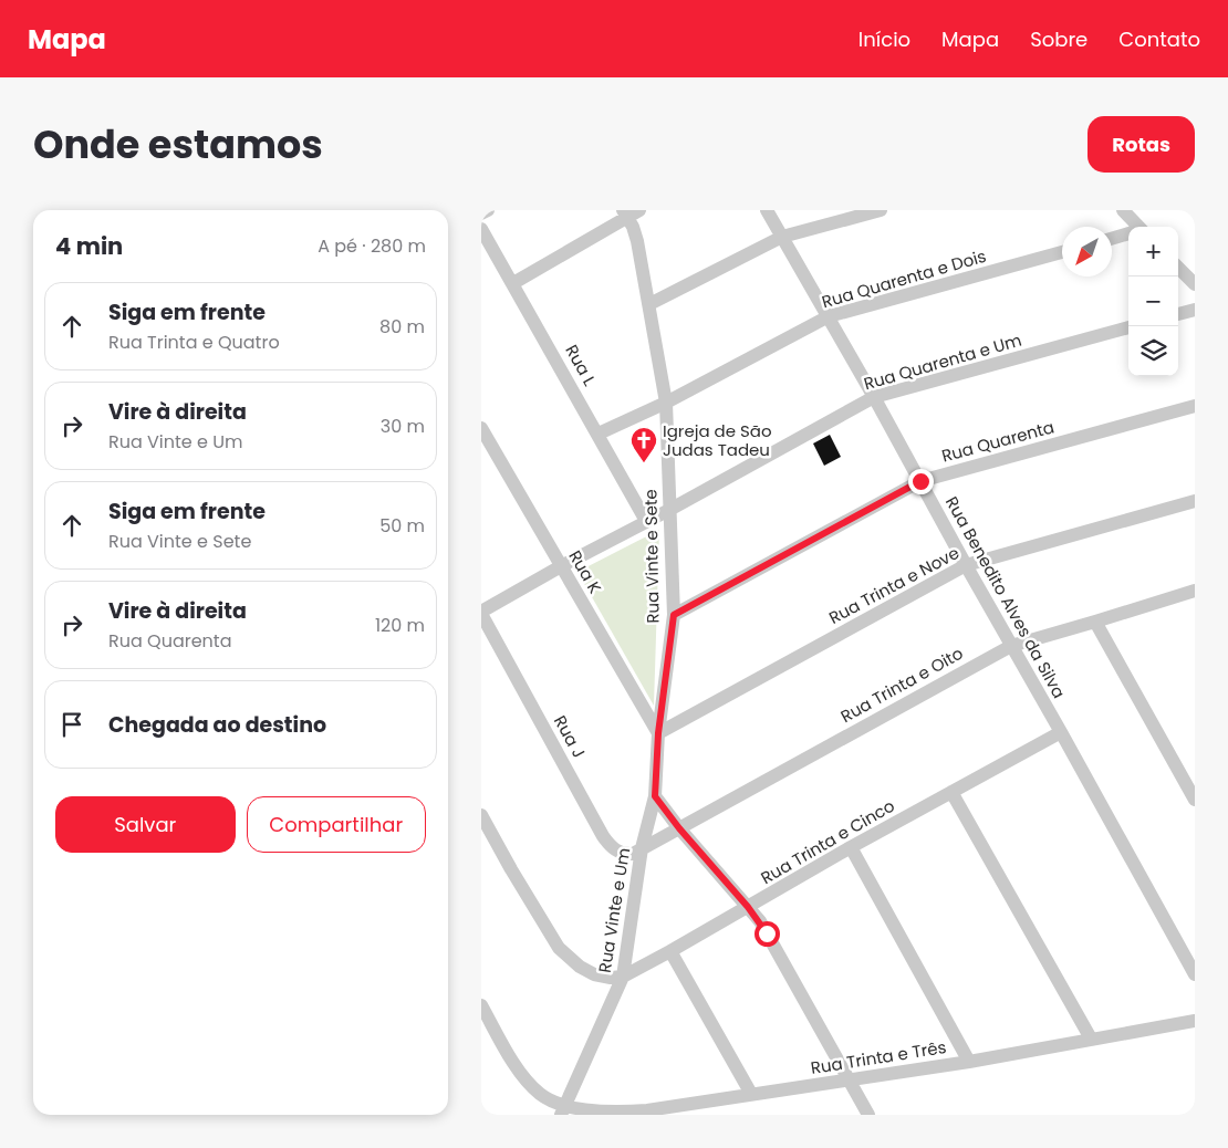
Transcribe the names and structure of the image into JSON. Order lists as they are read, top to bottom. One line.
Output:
{"streets":{"street":["Rua Quarenta e Dois","Rua Quarenta e Um","Rua L","Rua Quarenta","Rua Vinte e Sete","Rua K","Rua Trinta e Nove","Rua Benedito Alves da Silva","Rua Trinta e Oito","Rua J","Rua Trinta e Cinco","Rua Vinte e Um","Rua Trinta e Três"]},"crossings":[["Rua Quarenta e Dois","Rua L"],["Rua Quarenta e Dois","Rua Vinte e Sete"],["Rua Quarenta e Dois","Rua Benedito Alves da Silva"],["Rua Quarenta e Um","Rua L"],["Rua Quarenta e Um","Rua Vinte e Sete"],["Rua Quarenta e Um","Rua K"],["Rua Quarenta e Um","Rua Benedito Alves da Silva"],["Rua Quarenta e Um","Rua J"],["Rua Quarenta","Rua Vinte e Sete"],["Rua Quarenta","Rua Benedito Alves da Silva"],["Rua Vinte e Sete","Rua K"],["Rua Vinte e Sete","Rua Trinta e Nove"],["Rua Vinte e Sete","Rua Vinte e Um"],["Rua K","Rua Trinta e Nove"],["Rua K","Rua Vinte e Um"],["Rua Trinta e Nove","Rua Benedito Alves da Silva"],["Rua Trinta e Nove","Rua Vinte e Um"],["Rua Benedito Alves da Silva","Rua Trinta e Oito"],["Rua Benedito Alves da Silva","Rua Trinta e Cinco"],["Rua Trinta e Oito","Rua J"],["Rua Trinta e Oito","Rua Vinte e Um"],["Rua J","Rua Vinte e Um"],["Rua Trinta e Cinco","Rua Vinte e Um"],["Rua Vinte e Um","Rua Trinta e Três"]],"places":{"church":["Igreja de São Judas Tadeu"]},"north":"bottom left","page":{"header":"Mapa","nav":["Início","Mapa","Sobre","Contato"],"title":"Onde estamos","buttons":["Rotas",["Salvar","Compartilhar"]],"heading":["4 min","A pé · 280 m"],"map_buttons":["+","−"],"list":[["Siga em frente","Rua Trinta e Quatro","80 m"],["Vire à direita","Rua Vinte e Um","30 m"],["Siga em frente","Rua Vinte e Sete","50 m"],["Vire à direita","Rua Quarenta","120 m"],"Chegada ao destino"]}}
